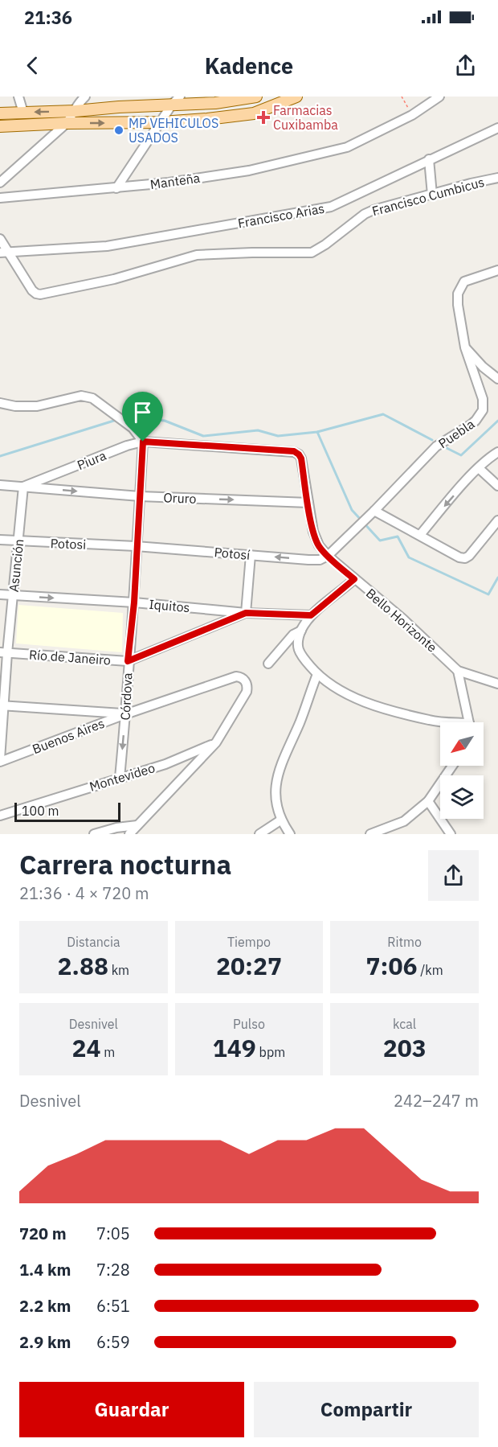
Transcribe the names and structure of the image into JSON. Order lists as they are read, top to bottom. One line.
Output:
{"streets":{"street":["Manteña","Francisco Cumbicus","Francisco Arias","Puebla","Piura","Oruro","Potosi","Potosí","Asunción","Iquitos","Bello Horizonte","Río de Janeiro","Córdova","Buenos Aires","Montevideo"]},"crossings":[["Francisco Cumbicus","Francisco Arias"],["Puebla","Potosí"],["Puebla","Bello Horizonte"],["Piura","Oruro"],["Piura","Asunción"],["Piura","Bello Horizonte"],["Piura","Córdova"],["Oruro","Asunción"],["Oruro","Bello Horizonte"],["Oruro","Córdova"],["Potosi","Potosí"],["Potosi","Asunción"],["Potosi","Córdova"],["Potosí","Bello Horizonte"],["Potosí","Córdova"],["Asunción","Iquitos"],["Asunción","Río de Janeiro"],["Asunción","Buenos Aires"],["Iquitos","Río de Janeiro"],["Iquitos","Córdova"],["Río de Janeiro","Córdova"],["Córdova","Buenos Aires"],["Córdova","Montevideo"],["Buenos Aires","Montevideo"]],"one_way":["Oruro","Potosí","Iquitos"],"places":{"health":["Farmacias Cuxibamba"],"other":["MP VEHICULOS USADOS"]},"scale_bar":"100 m","north":"bottom left","page":{"status":"21:36","header":"Kadence","scale":"100 m","heading":["Carrera nocturna","21:36 · 4 × 720 m"],"stats":[["Distancia","2.88 km"],["Tiempo","20:27"],["Ritmo","7:06 /km"],["Desnivel","24 m"],["Pulso","149 bpm"],["kcal","203"]],"chart":["Desnivel","242–247 m"],"list":[{"name":"720 m","note":"7:05"},{"name":"1.4 km","note":"7:28"},{"name":"2.2 km","note":"6:51"},{"name":"2.9 km","note":"6:59"}],"buttons":["Guardar","Compartir"]}}
